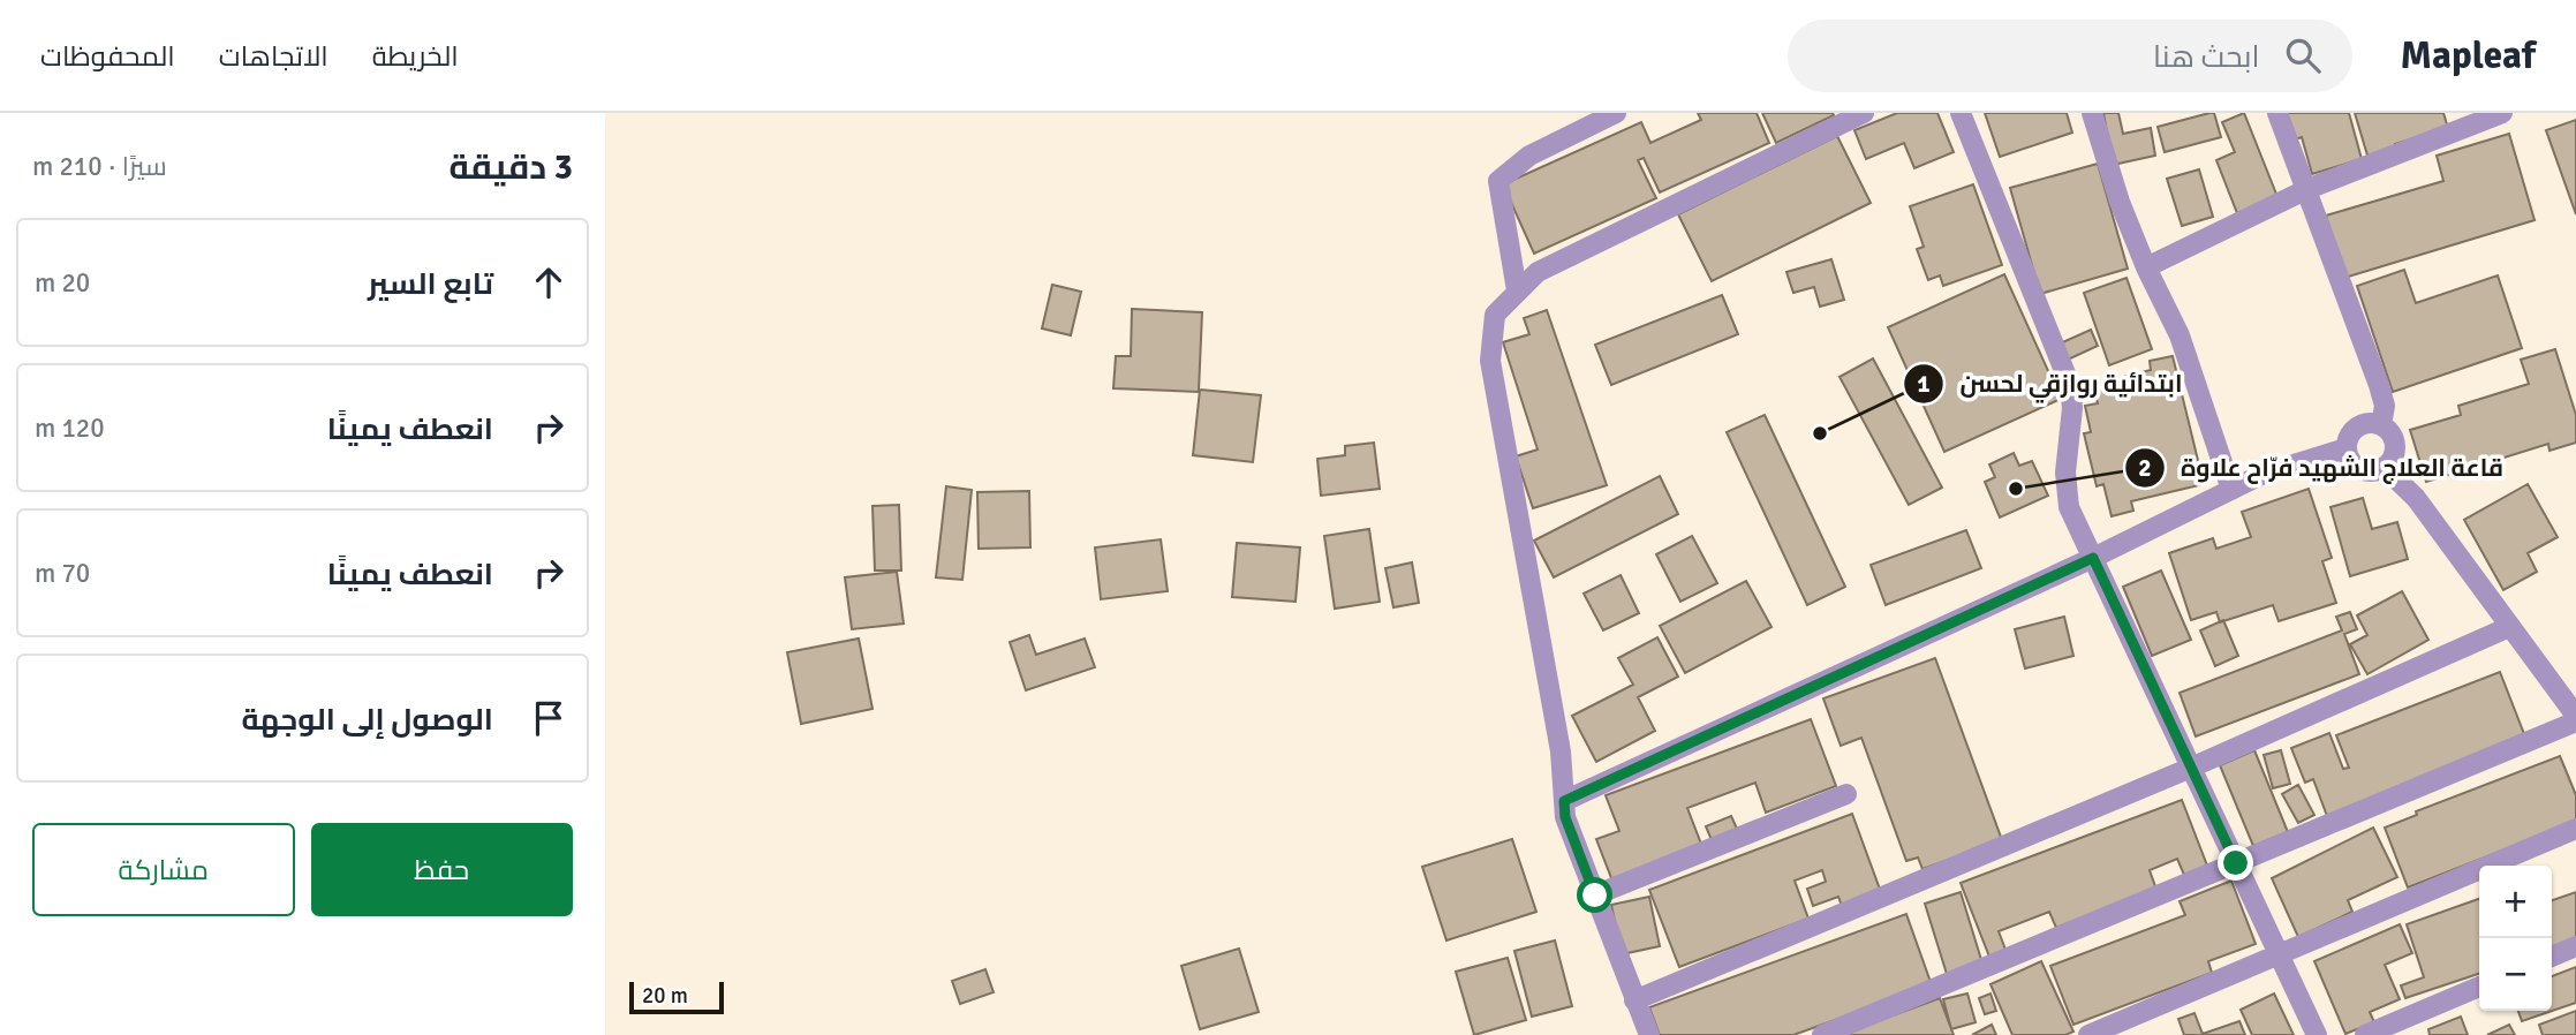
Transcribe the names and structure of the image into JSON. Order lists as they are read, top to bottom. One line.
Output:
{"places":["ابتدائية روازقي لحسن","قاعة العلاج الشهيد فرّاح علاوة"],"scale_bar":"20 m","page":{"header":"Mapleaf","search":"ابحث هنا","nav":["الخريطة","الاتجاهات","المحفوظات"],"heading":["3 دقيقة","سيرًا · 210 m"],"list":[["تابع السير","20 m"],["انعطف يمينًا","120 m"],["انعطف يمينًا","70 m"],"الوصول إلى الوجهة"],"buttons":["حفظ","مشاركة"],"map_buttons":["+","−"],"scale":"20 m"}}
